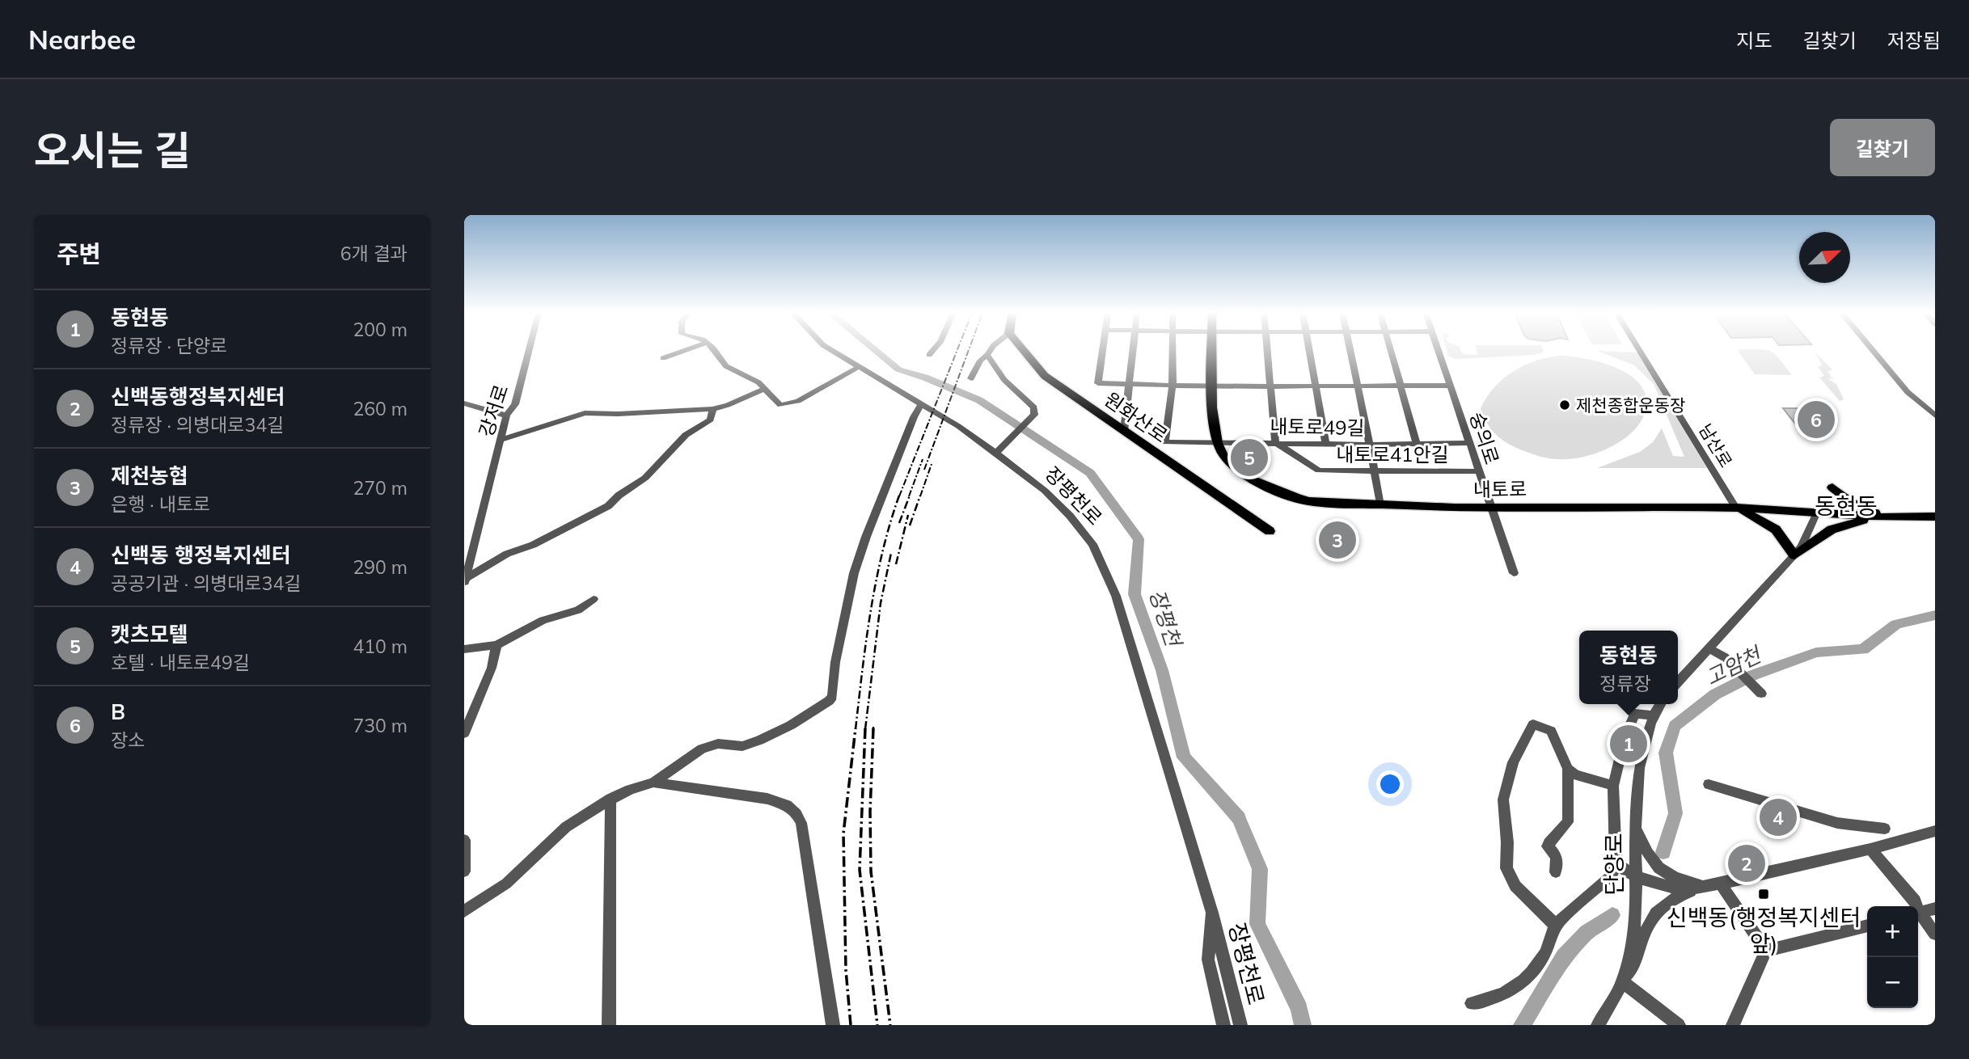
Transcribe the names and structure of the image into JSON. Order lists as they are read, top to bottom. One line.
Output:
{"streets":{"main road":["원화산로","내토로"],"street":["강저로","내토로49길","숭의로","남산로","내토로41안길","장평천로","단양로"]},"crossings":[["내토로49길","숭의로"],["내토로49길","내토로41안길"],["내토로49길","내토로"],["숭의로","내토로41안길"],["숭의로","내토로"],["남산로","내토로"]],"districts":["동현동"],"water":["장평천","고암천"],"places":{"other":["제천종합운동장"],"transit":["신백동(행정복지센터 앞)"]},"north":"top right","page":{"header":"Nearbee","nav":["지도","길찾기","저장됨"],"title":"오시는 길","buttons":"길찾기","heading":["주변","6개 결과"],"list":[{"mark":"1","name":"동현동","note":"정류장 · 단양로","value":"200 m"},{"mark":"2","name":"신백동행정복지센터","note":"정류장 · 의병대로34길","value":"260 m"},{"mark":"3","name":"제천농협","note":"은행 · 내토로","value":"270 m"},{"mark":"4","name":"신백동 행정복지센터","note":"공공기관 · 의병대로34길","value":"290 m"},{"mark":"5","name":"캣츠모텔","note":"호텔 · 내토로49길","value":"410 m"},{"mark":"6","name":"B","note":"장소","value":"730 m"}],"pins":["6","5","3","1","4","2"],"popup":["동현동","정류장"],"map_buttons":["+","−"]}}
